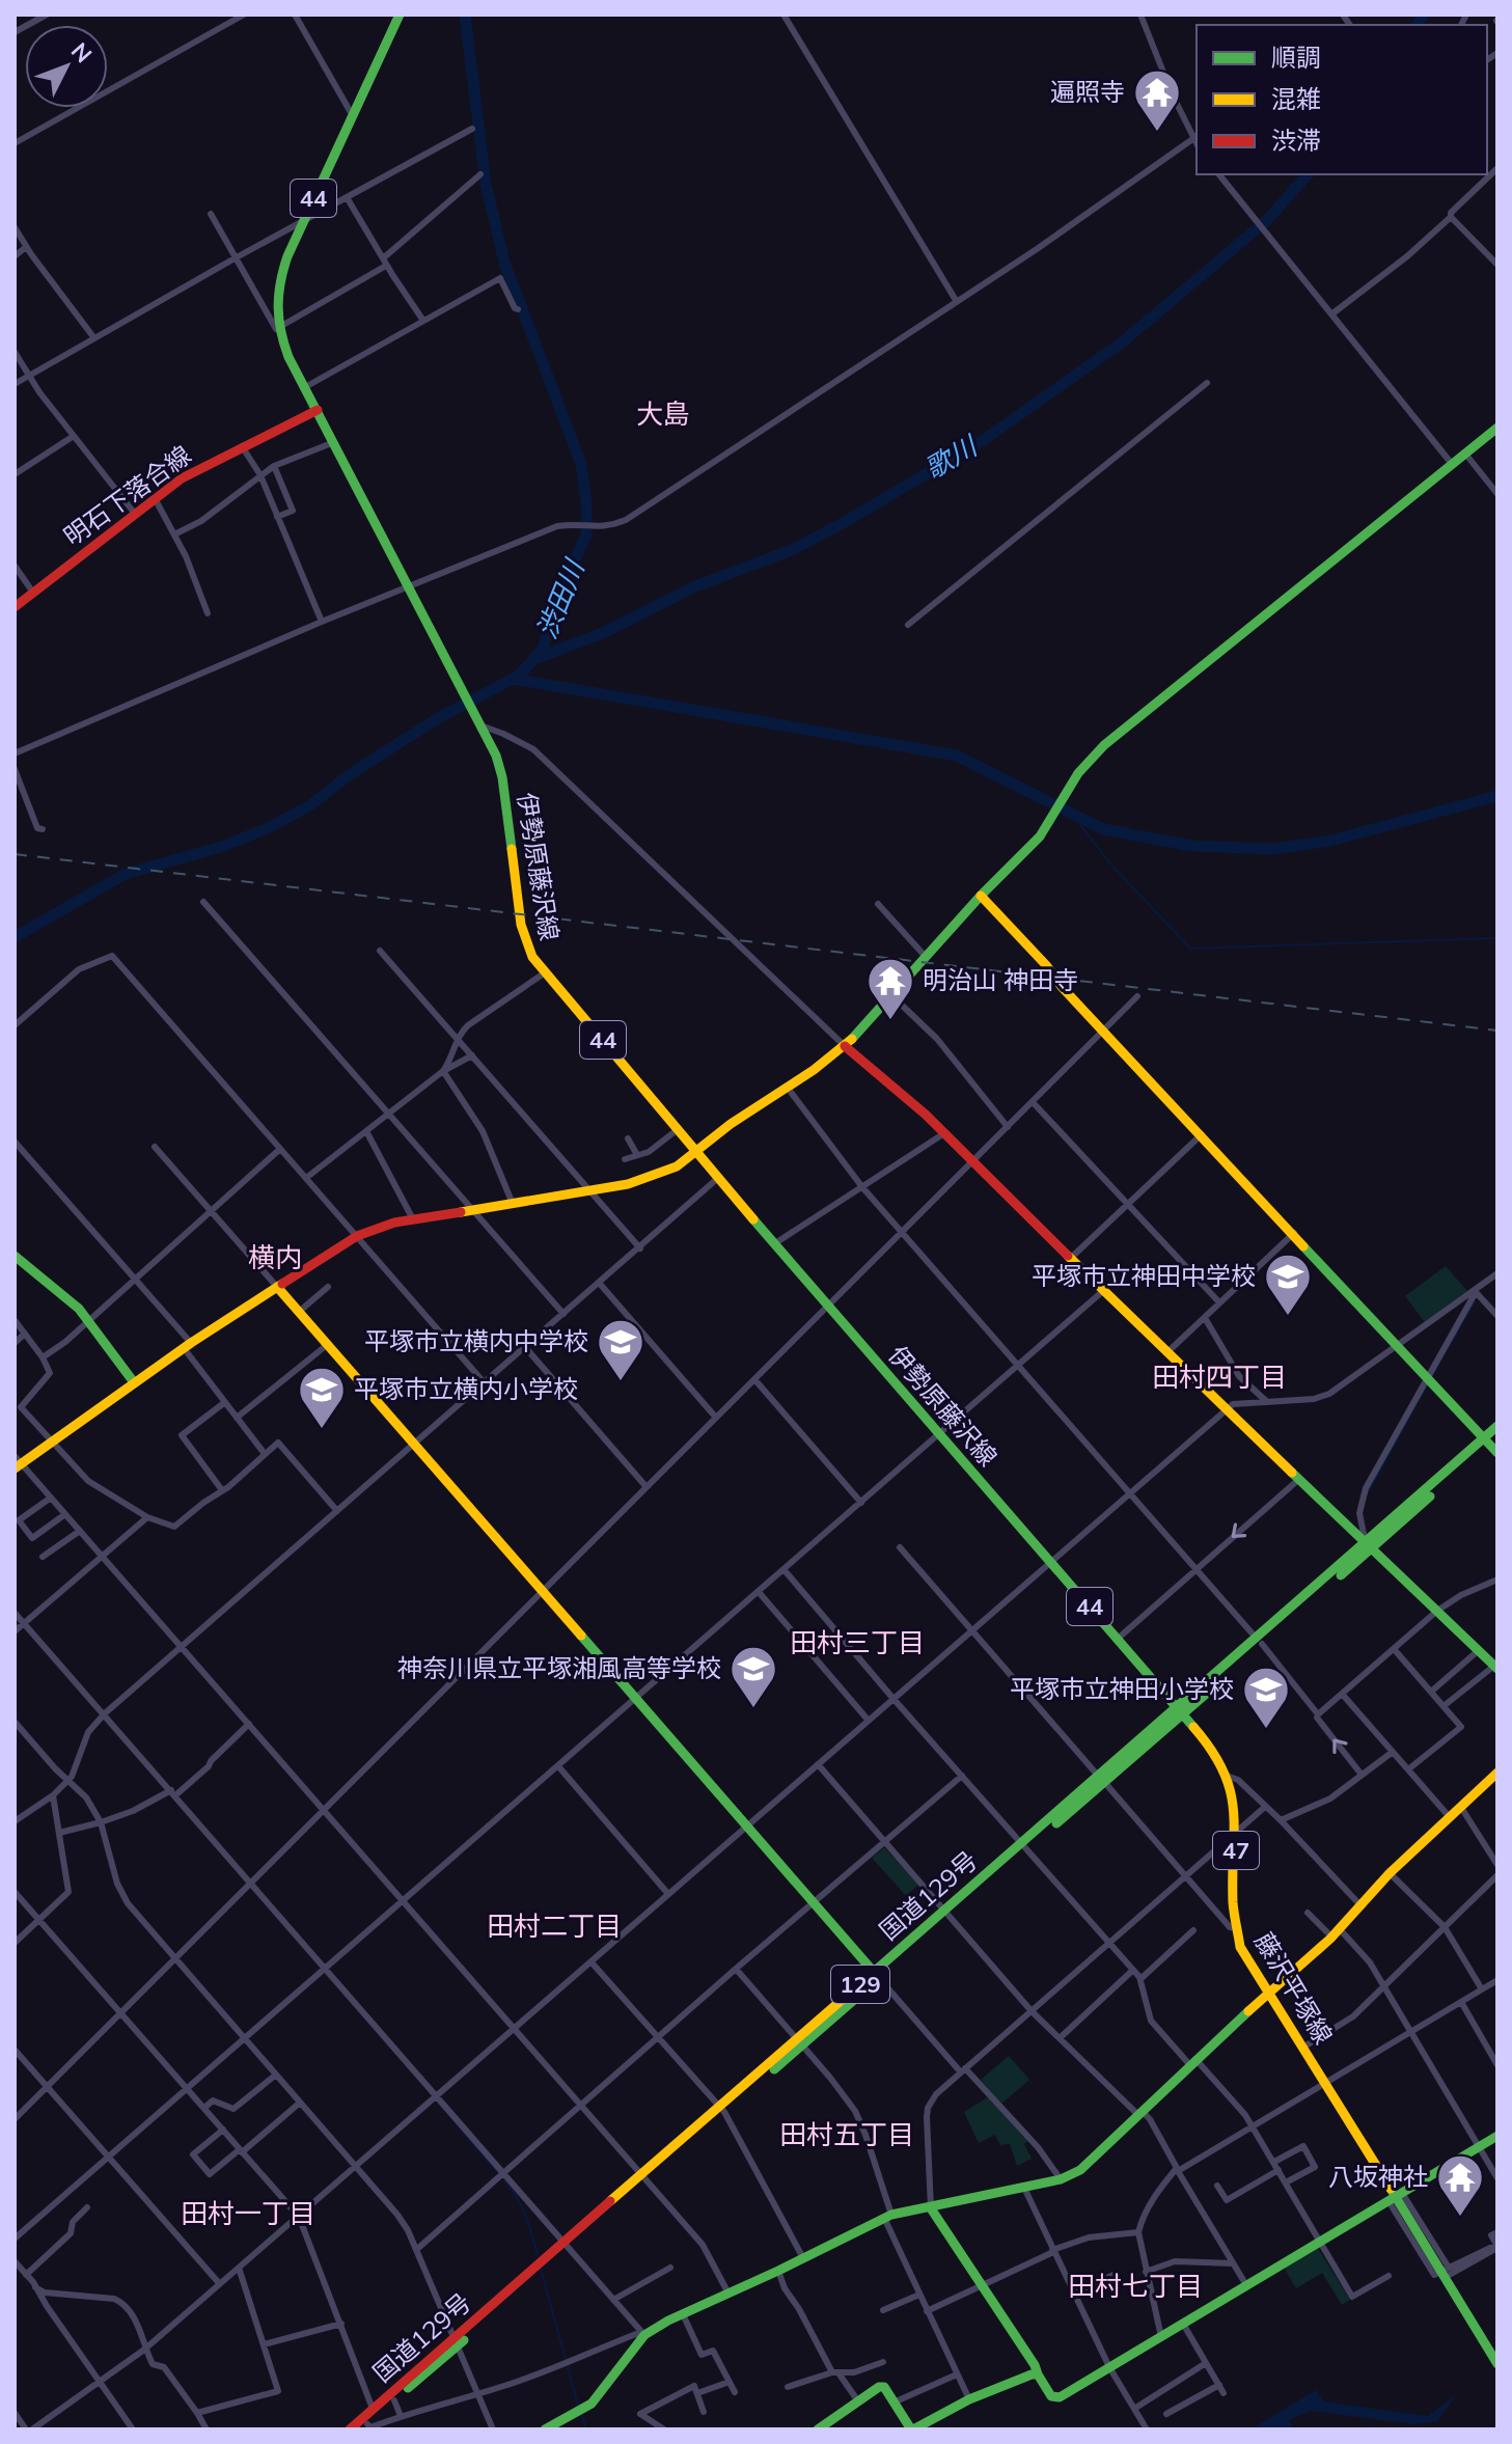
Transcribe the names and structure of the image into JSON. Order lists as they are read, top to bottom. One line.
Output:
{"streets":{"main road":["44","明石下落合線","伊勢原藤沢線","47","国道129号","129","藤沢平塚線"]},"crossings":[["明石下落合線","伊勢原藤沢線"],["伊勢原藤沢線","国道129号"],["伊勢原藤沢線","藤沢平塚線"],["47","藤沢平塚線"],["国道129号","藤沢平塚線"]],"districts":["大島","横内","田村四丁目","田村三丁目","田村二丁目","田村五丁目","田村一丁目","田村七丁目"],"water":["歌川","渋田川"],"places":{"temple":["遍照寺","明治山 神田寺","八坂神社"],"school or university":["平塚市立神田中学校","平塚市立横内中学校","平塚市立横内小学校","神奈川県立平塚湘風高等学校","平塚市立神田小学校"]},"legend":["順調","混雑","渋滞"],"north":"top right"}
